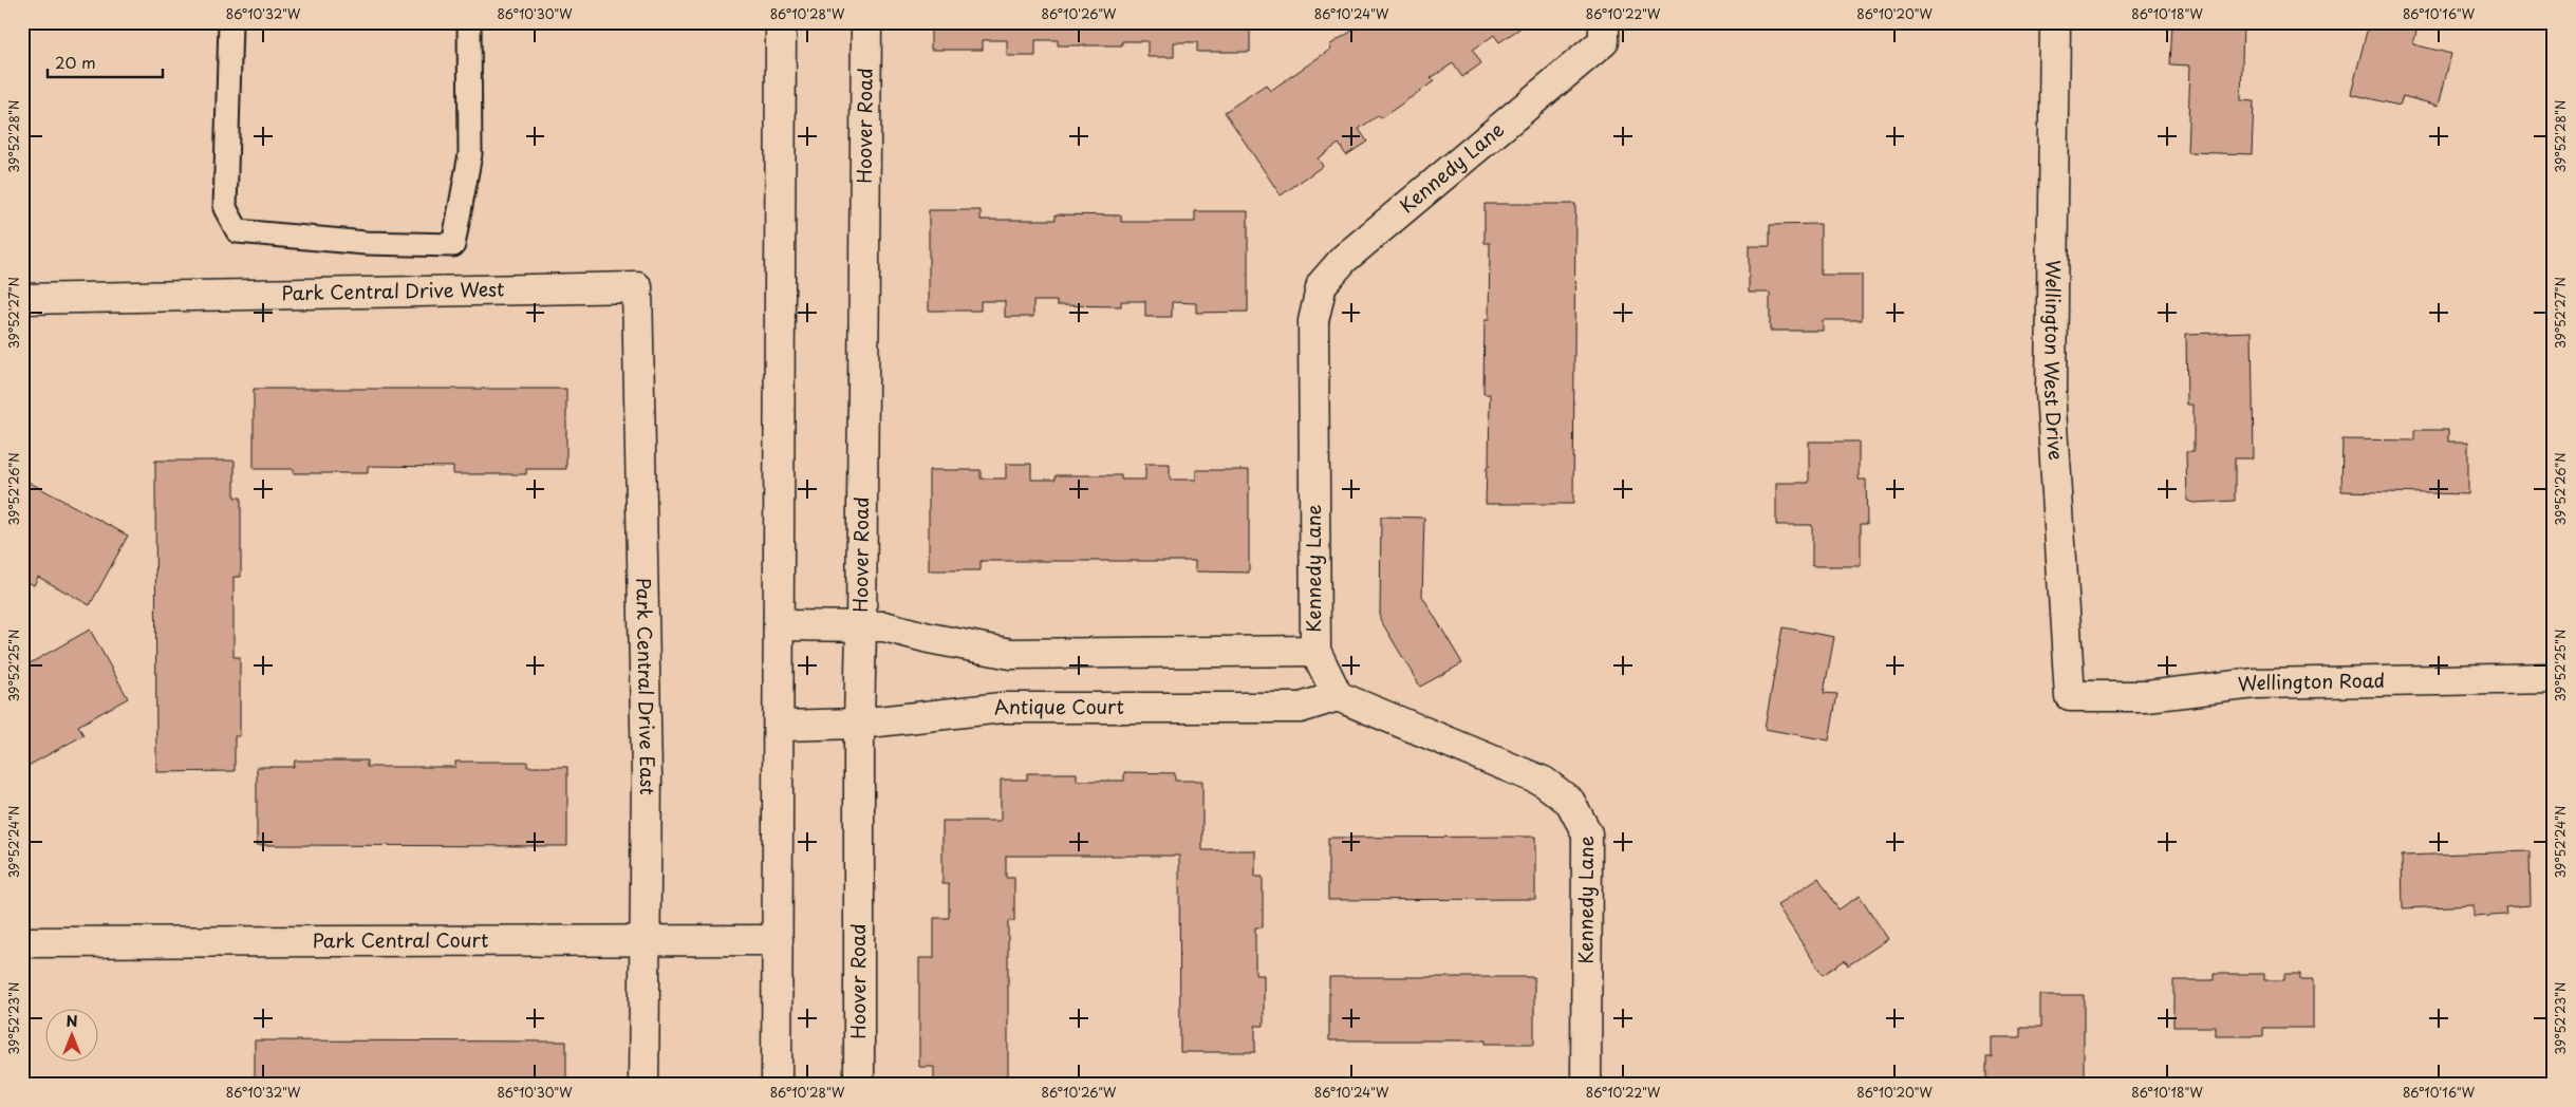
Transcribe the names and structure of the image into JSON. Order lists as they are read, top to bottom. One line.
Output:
{"streets":{"street":["Hoover Road","Kennedy Lane","Park Central Drive West","Wellington West Drive","Wellington Road","Park Central Drive East","Antique Court","Park Central Court"]},"crossings":[["Hoover Road","Antique Court"],["Kennedy Lane","Antique Court"],["Park Central Drive West","Park Central Drive East"],["Wellington West Drive","Wellington Road"],["Park Central Drive East","Park Central Court"]],"scale_bar":"20 m","north":"top","coordinates":["86°10'32\"W","86°10'30\"W","86°10'28\"W","86°10'26\"W","86°10'24\"W","86°10'22\"W","86°10'20\"W","86°10'18\"W","86°10'16\"W","39°52'28\"N","39°52'27\"N","39°52'26\"N","39°52'25\"N","39°52'24\"N","39°52'23\"N"]}
